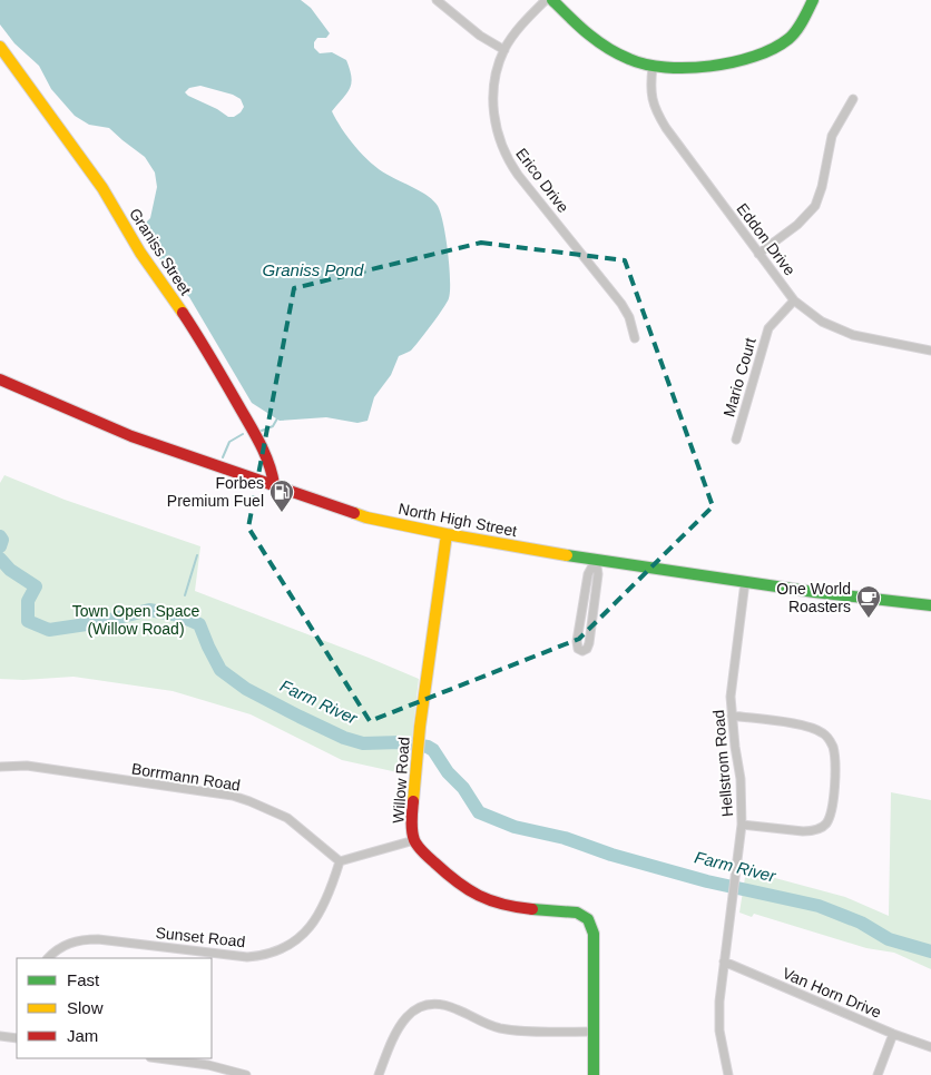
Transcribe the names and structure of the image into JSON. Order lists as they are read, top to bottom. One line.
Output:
{"streets":{"street":["Erico Drive","Eddon Drive","Graniss Street","Mario Court","North High Street","Hellstrom Road","Borrmann Road","Willow Road","Sunset Road","Van Horn Drive"]},"crossings":[["Eddon Drive","Mario Court"],["Graniss Street","North High Street"],["North High Street","Hellstrom Road"],["North High Street","Willow Road"],["Hellstrom Road","Van Horn Drive"],["Borrmann Road","Sunset Road"]],"water":["Graniss Pond","Farm River"],"parks":["Town Open Space (Willow Road)"],"places":{"fuel station":["Forbes Premium Fuel"],"cafe":["One World Roasters"]},"legend":["Fast","Slow","Jam"]}
